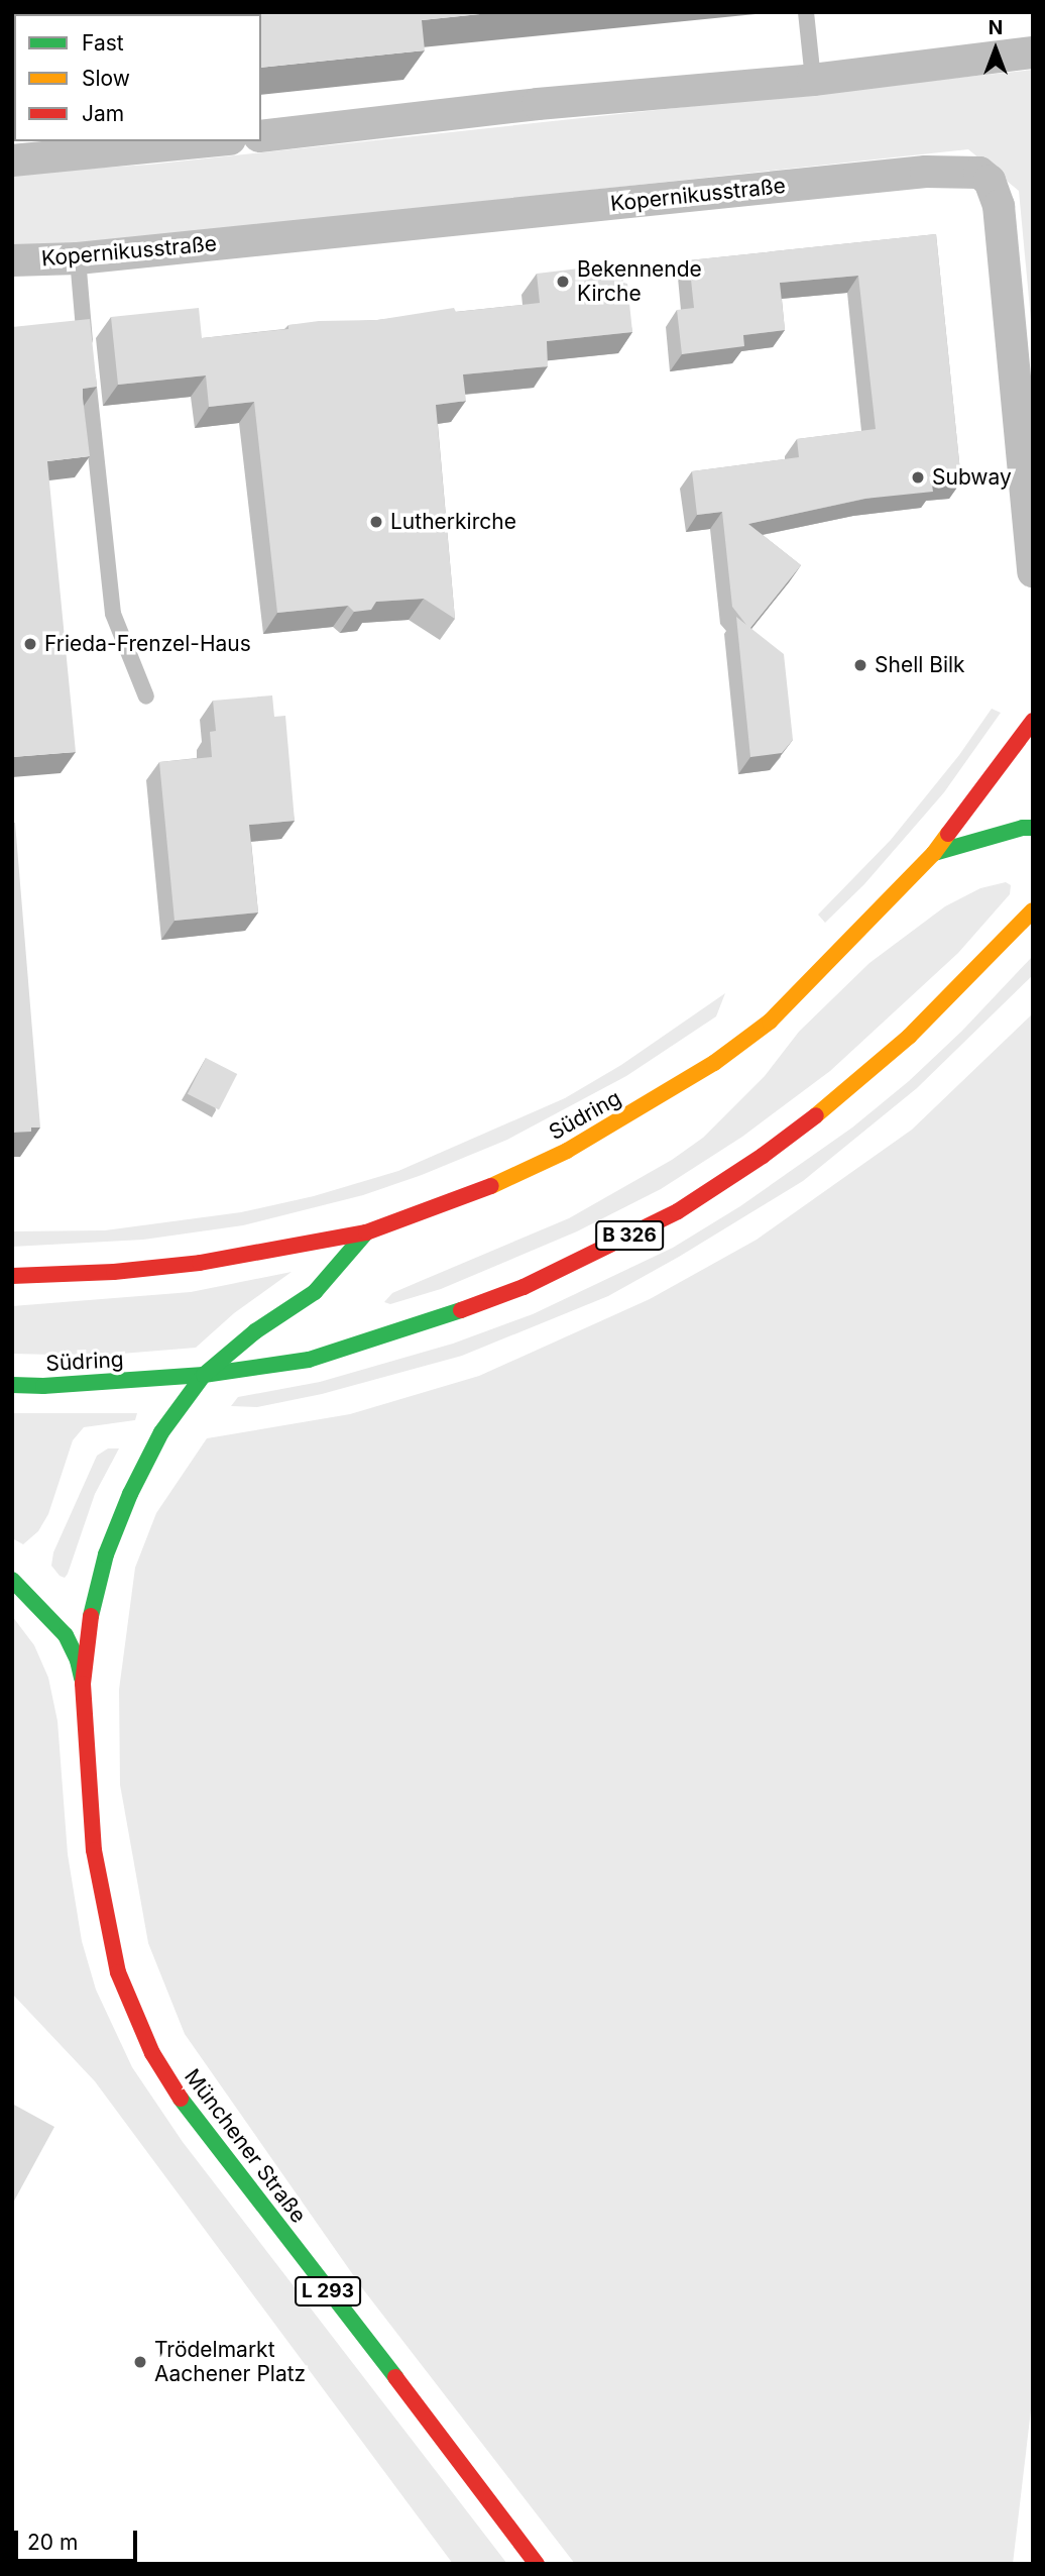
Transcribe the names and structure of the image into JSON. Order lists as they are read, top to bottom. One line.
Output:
{"streets":{"main road":["Südring","B 326","Münchener Straße","L 293"],"street":["Kopernikusstraße"]},"places":["Bekennende Kirche","Subway","Lutherkirche","Frieda-Frenzel-Haus","Shell Bilk","Trödelmarkt Aachener Platz"],"legend":["Fast","Slow","Jam"],"scale_bar":"20 m","north":"top"}
